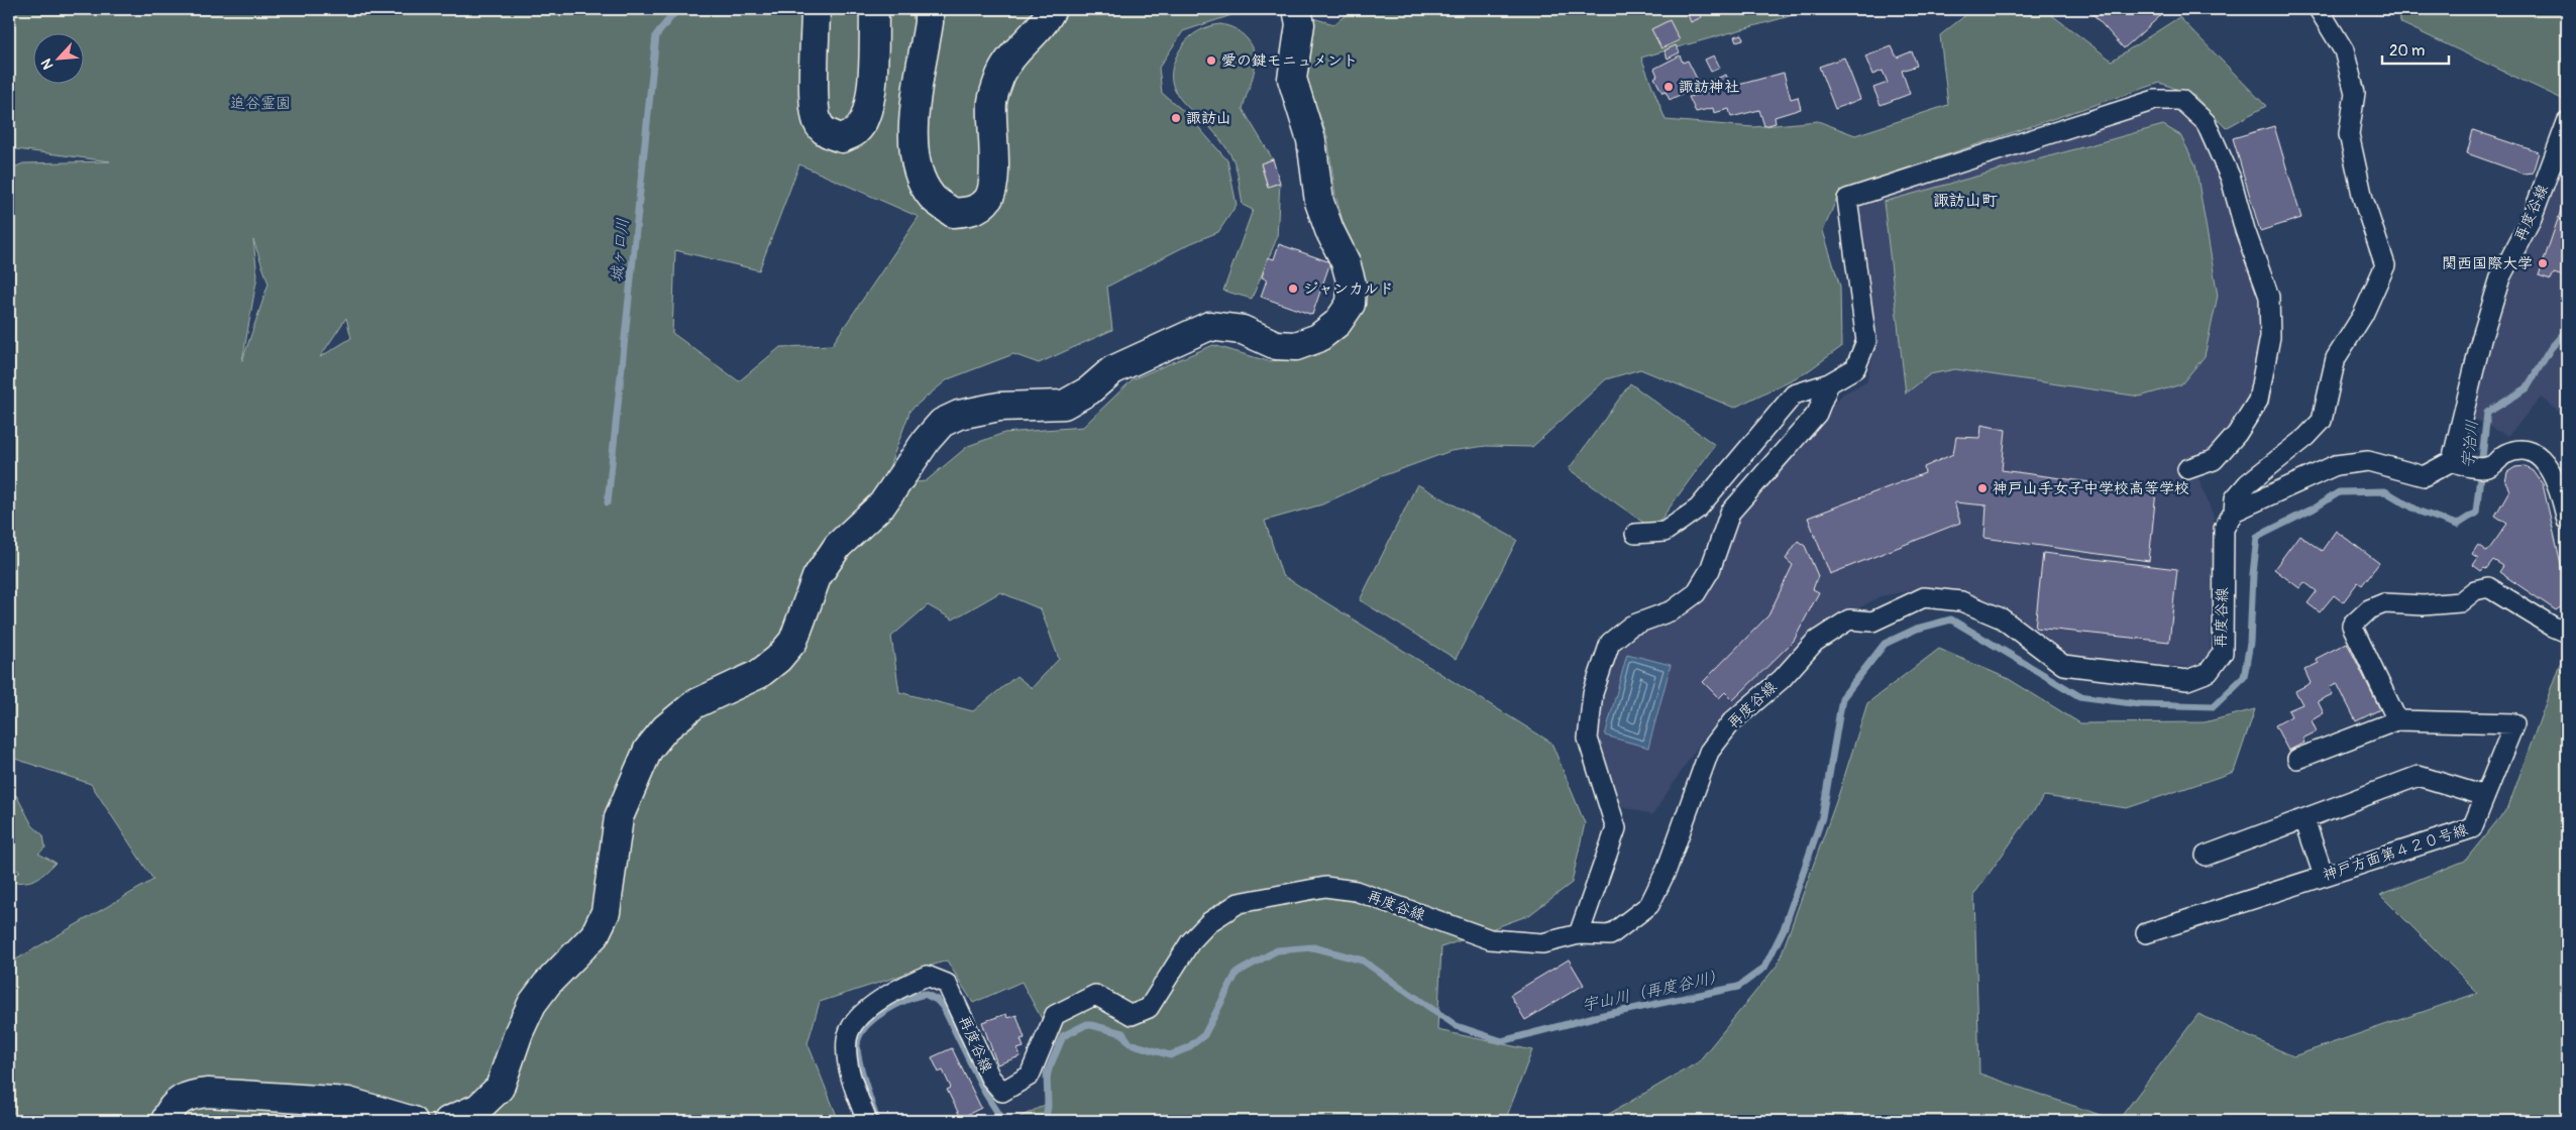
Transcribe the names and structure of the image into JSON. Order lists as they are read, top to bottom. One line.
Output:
{"streets":{"street":["再度谷線","神戸方面第４２０号線"]},"districts":["諏訪山町"],"water":["城ヶ口川","宇治川","宇山川（再度谷川）"],"parks":["追谷霊園"],"places":["愛の鍵モニュメント","諏訪神社","諏訪山","関西国際大学","ジャンカルド","神戸山手女子中学校高等学校"],"scale_bar":"20 m","north":"bottom left"}
